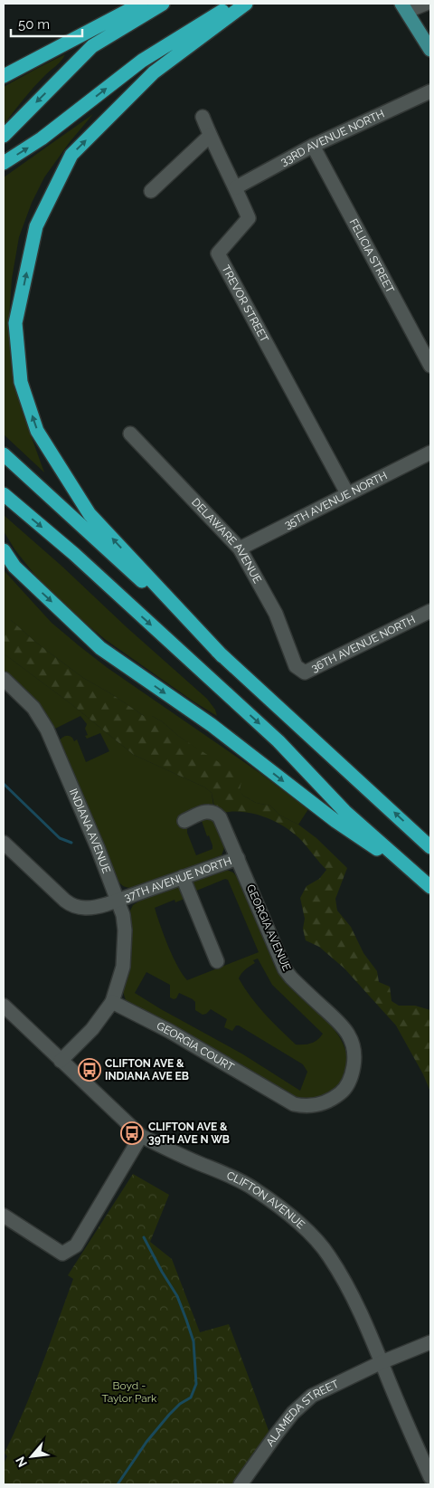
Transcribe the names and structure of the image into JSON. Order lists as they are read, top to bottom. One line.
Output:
{"streets":{"street":["33RD AVENUE NORTH","FELICIA STREET","TREVOR STREET","35TH AVENUE NORTH","DELAWARE AVENUE","36TH AVENUE NORTH","INDIANA AVENUE","37TH AVENUE NORTH","GEORGIA AVENUE","GEORGIA COURT","CLIFTON AVENUE","ALAMEDA STREET"]},"crossings":[["33RD AVENUE NORTH","FELICIA STREET"],["33RD AVENUE NORTH","TREVOR STREET"],["TREVOR STREET","35TH AVENUE NORTH"],["35TH AVENUE NORTH","DELAWARE AVENUE"],["DELAWARE AVENUE","36TH AVENUE NORTH"],["INDIANA AVENUE","37TH AVENUE NORTH"],["INDIANA AVENUE","GEORGIA COURT"],["37TH AVENUE NORTH","GEORGIA AVENUE"],["GEORGIA AVENUE","GEORGIA COURT"],["CLIFTON AVENUE","ALAMEDA STREET"]],"parks":["Boyd - Taylor Park"],"places":{"bus stop":["CLIFTON AVE & INDIANA AVE EB","CLIFTON AVE & 39TH AVE N WB"]},"scale_bar":"50 m","north":"bottom left"}
